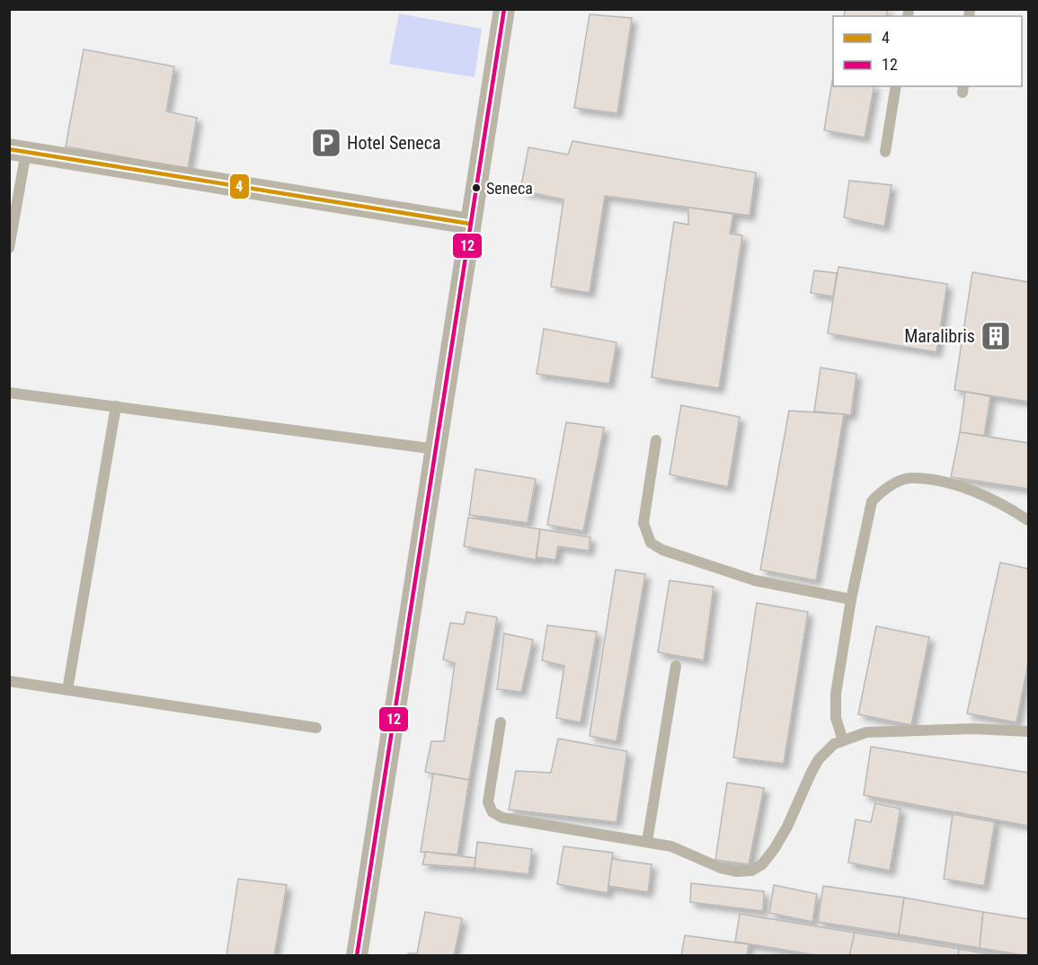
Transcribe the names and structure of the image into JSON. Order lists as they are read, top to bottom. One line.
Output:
{"places":{"parking":["Hotel Seneca"],"other":["Seneca"],"building":["Maralibris"]},"lines":["transit line 12","transit line 4"],"legend":["4","12"]}
